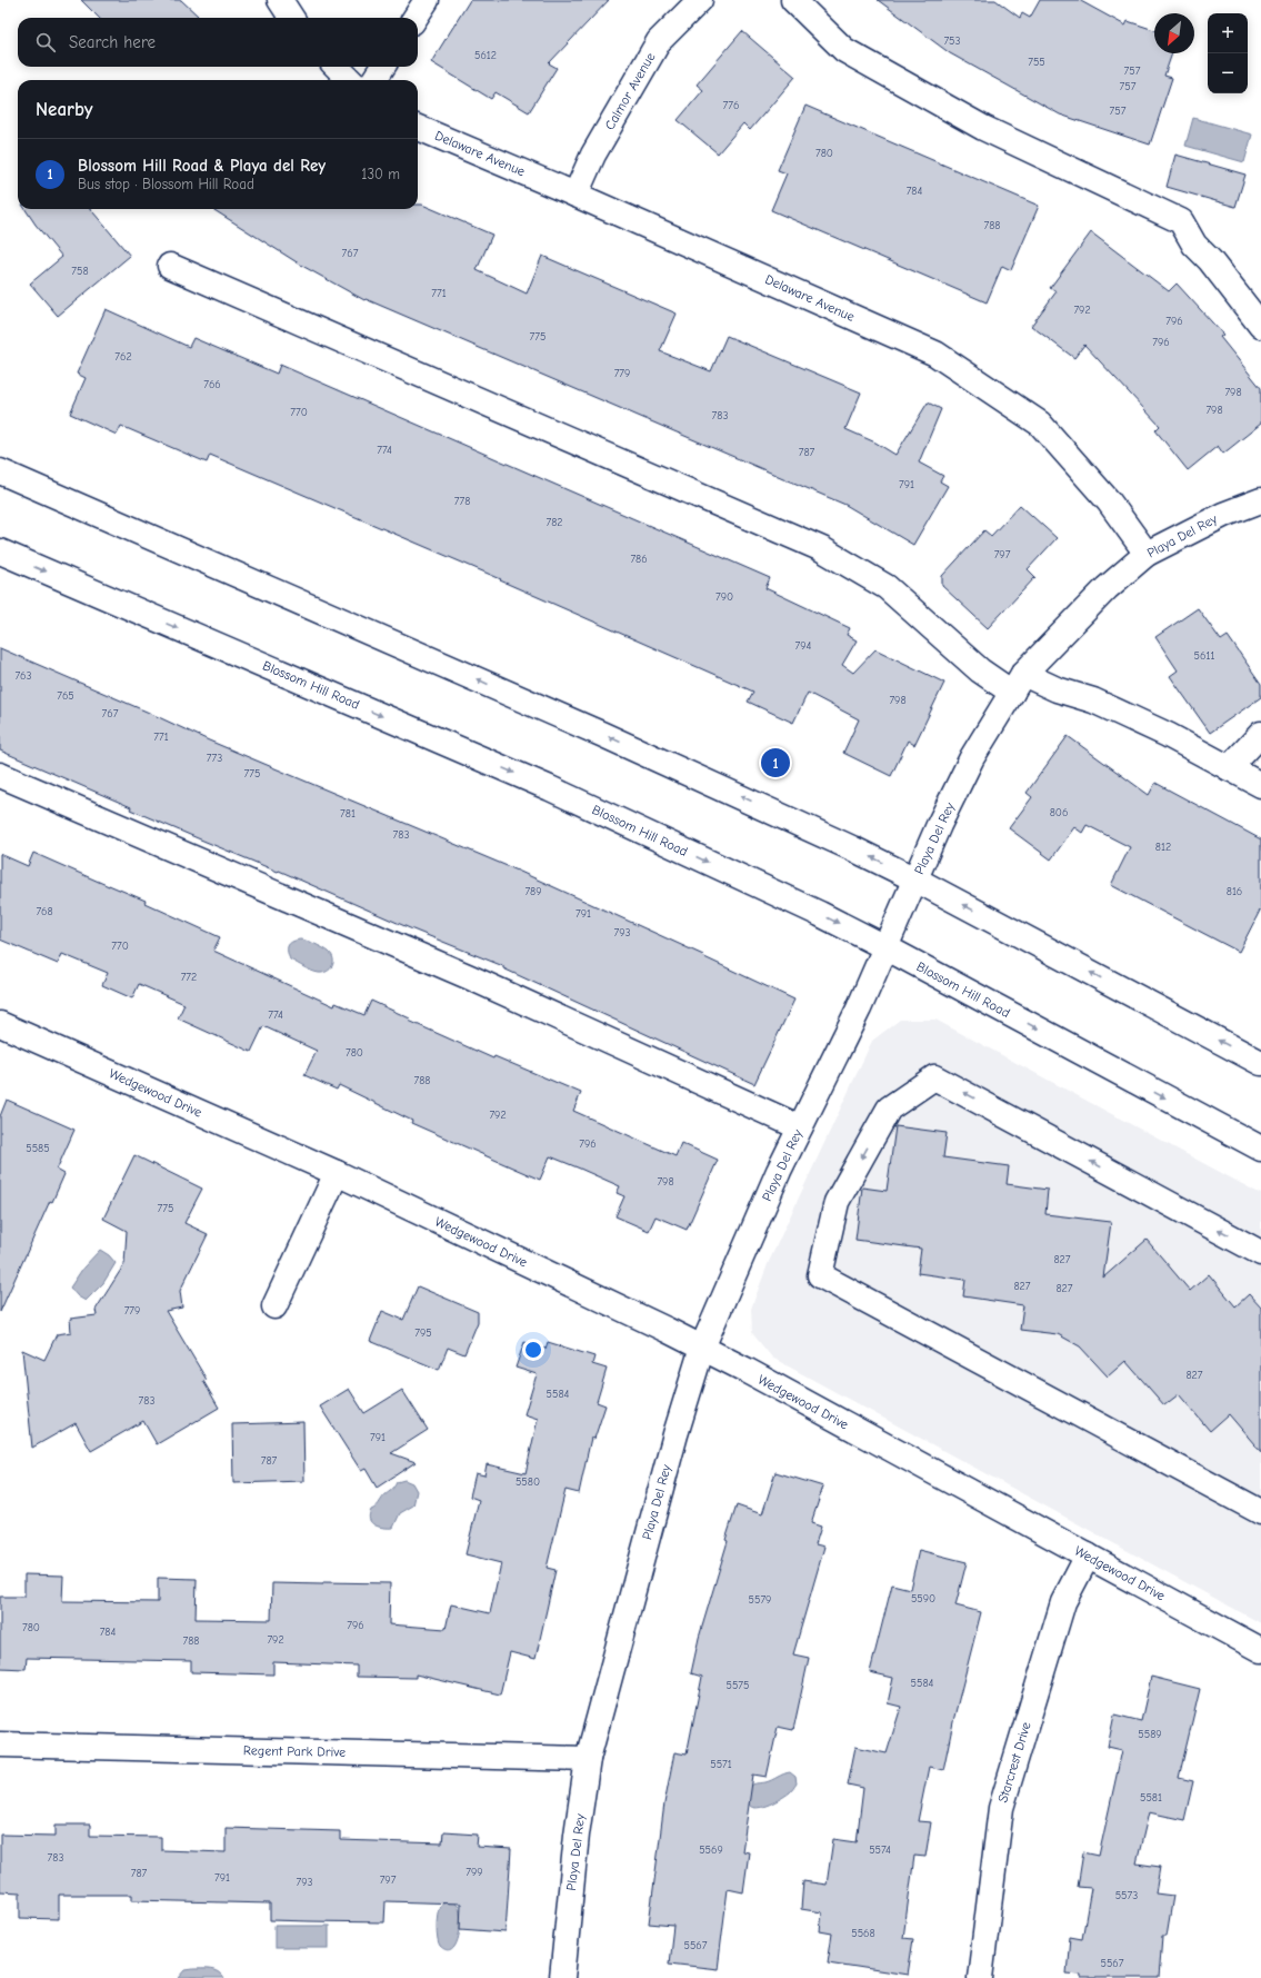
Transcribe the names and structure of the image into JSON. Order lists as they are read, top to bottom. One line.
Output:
{"streets":{"street":["Calmor Avenue","Delaware Avenue","Playa Del Rey","Blossom Hill Road","Wedgewood Drive","Regent Park Drive","Starcrest Drive"]},"crossings":[["Calmor Avenue","Delaware Avenue"],["Delaware Avenue","Playa Del Rey"],["Playa Del Rey","Blossom Hill Road"],["Playa Del Rey","Wedgewood Drive"],["Playa Del Rey","Regent Park Drive"],["Wedgewood Drive","Starcrest Drive"]],"house_numbers":["753","5612","755","757","757","776","757","780","784","788","767","758","771","792","796","775","796","762","779","766","798","798","770","783","774","787","791","778","782","797","786","790","794","5611","763","765","798","767","771","773","775","806","781","783","812","789","816","768","791","793","770","772","774","780","788","792","796","5585","798","775","827","827","827","779","795","827","5584","783","791","787","5580","5590","5579","796","780","784","792","788","5584","5575","5589","5571","5581","5569","5574","783","799","787","791","797","793","5573","5568","5567","5567"],"north":"bottom left","page":{"map_buttons":["+","−"],"search":"Search here","heading":"Nearby","list":[{"mark":"1","name":"Blossom Hill Road & Playa del Rey","note":"Bus stop · Blossom Hill Road","value":"130 m"}],"pins":"1"}}
